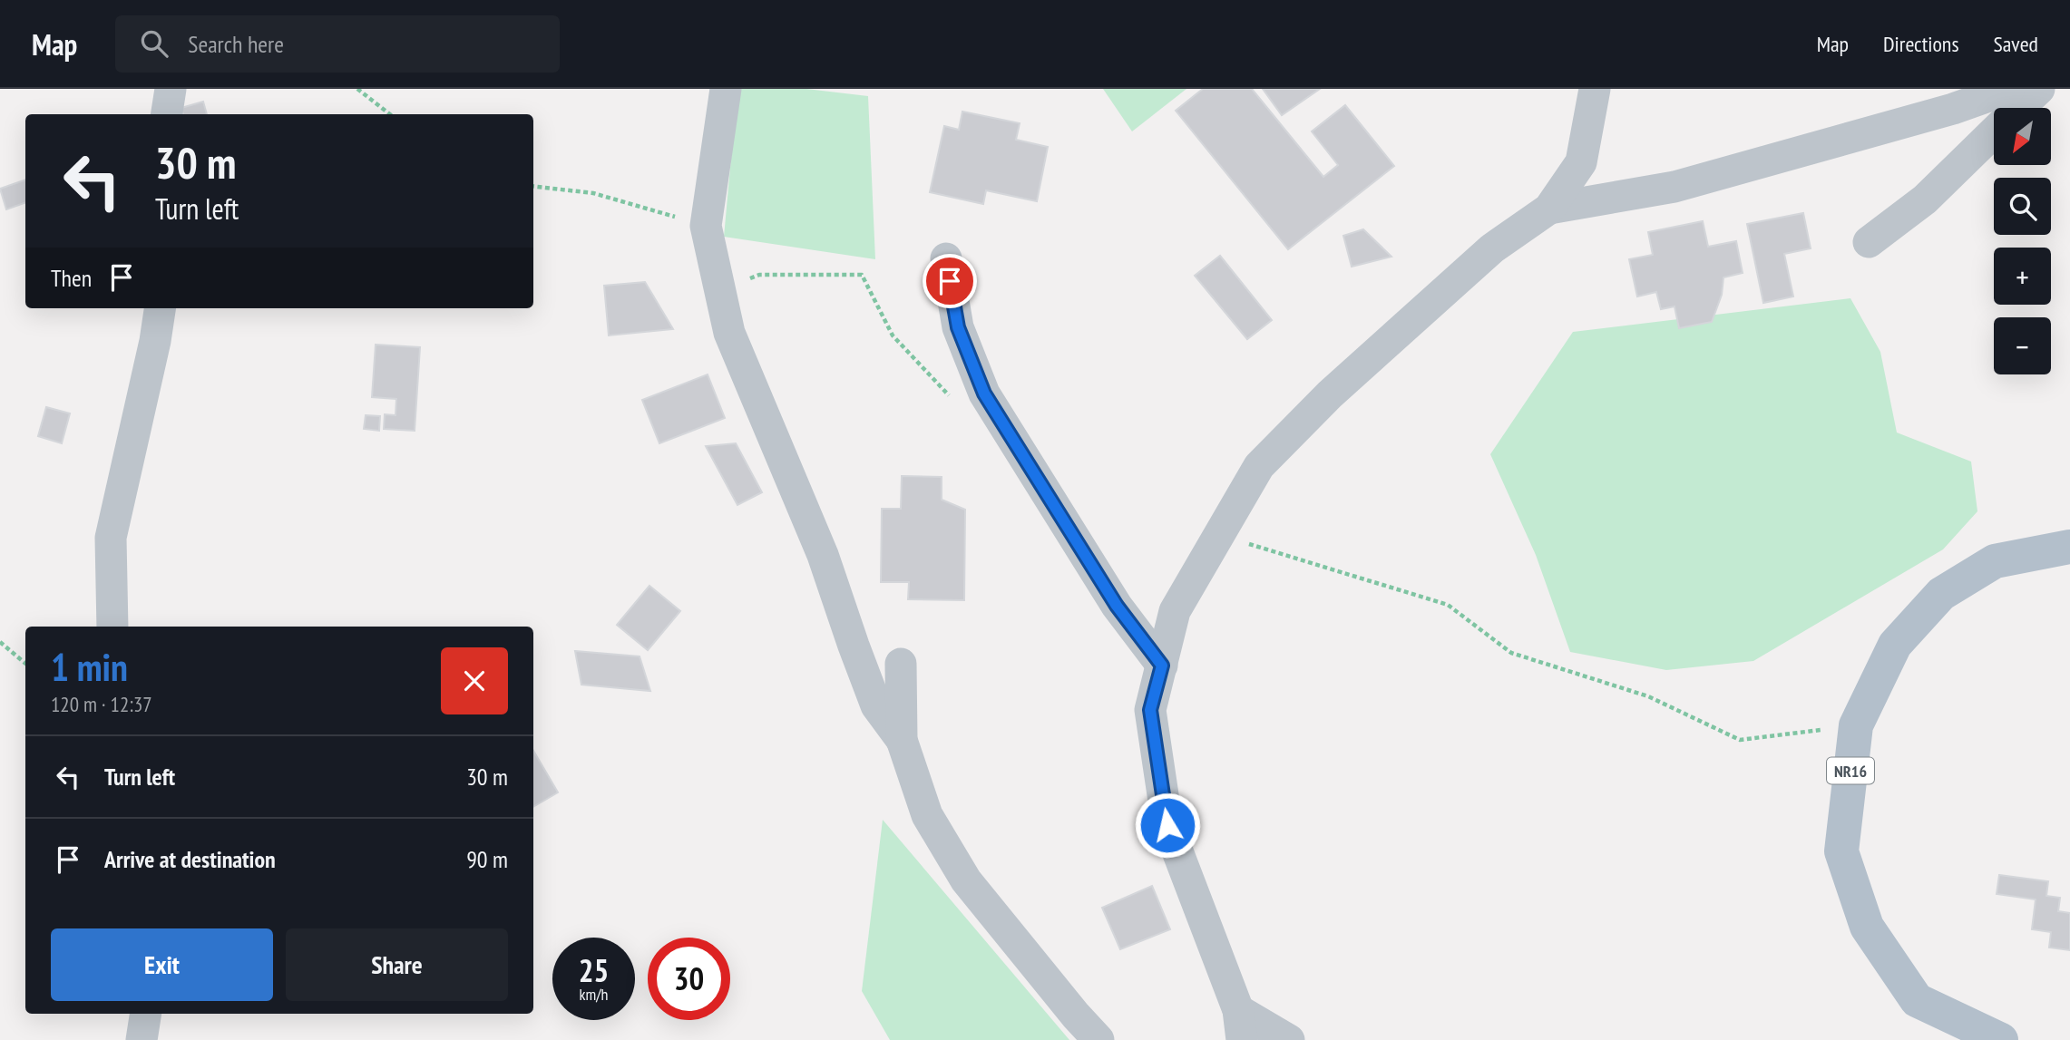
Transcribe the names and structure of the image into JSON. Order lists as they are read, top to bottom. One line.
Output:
{"streets":{"main road":["NR16"]},"north":"bottom left","page":{"header":"Map","search":"Search here","nav":["Map","Directions","Saved"],"map_buttons":["+","−"],"turn":["30 m","Turn left"],"then":"Then","heading":["1 min","120 m · 12:37"],"list":[{"name":"Turn left","value":"30 m"},{"name":"Arrive at destination","value":"90 m"}],"buttons":["Exit","Share"],"speed":"25 km/h","limit":"30"}}
